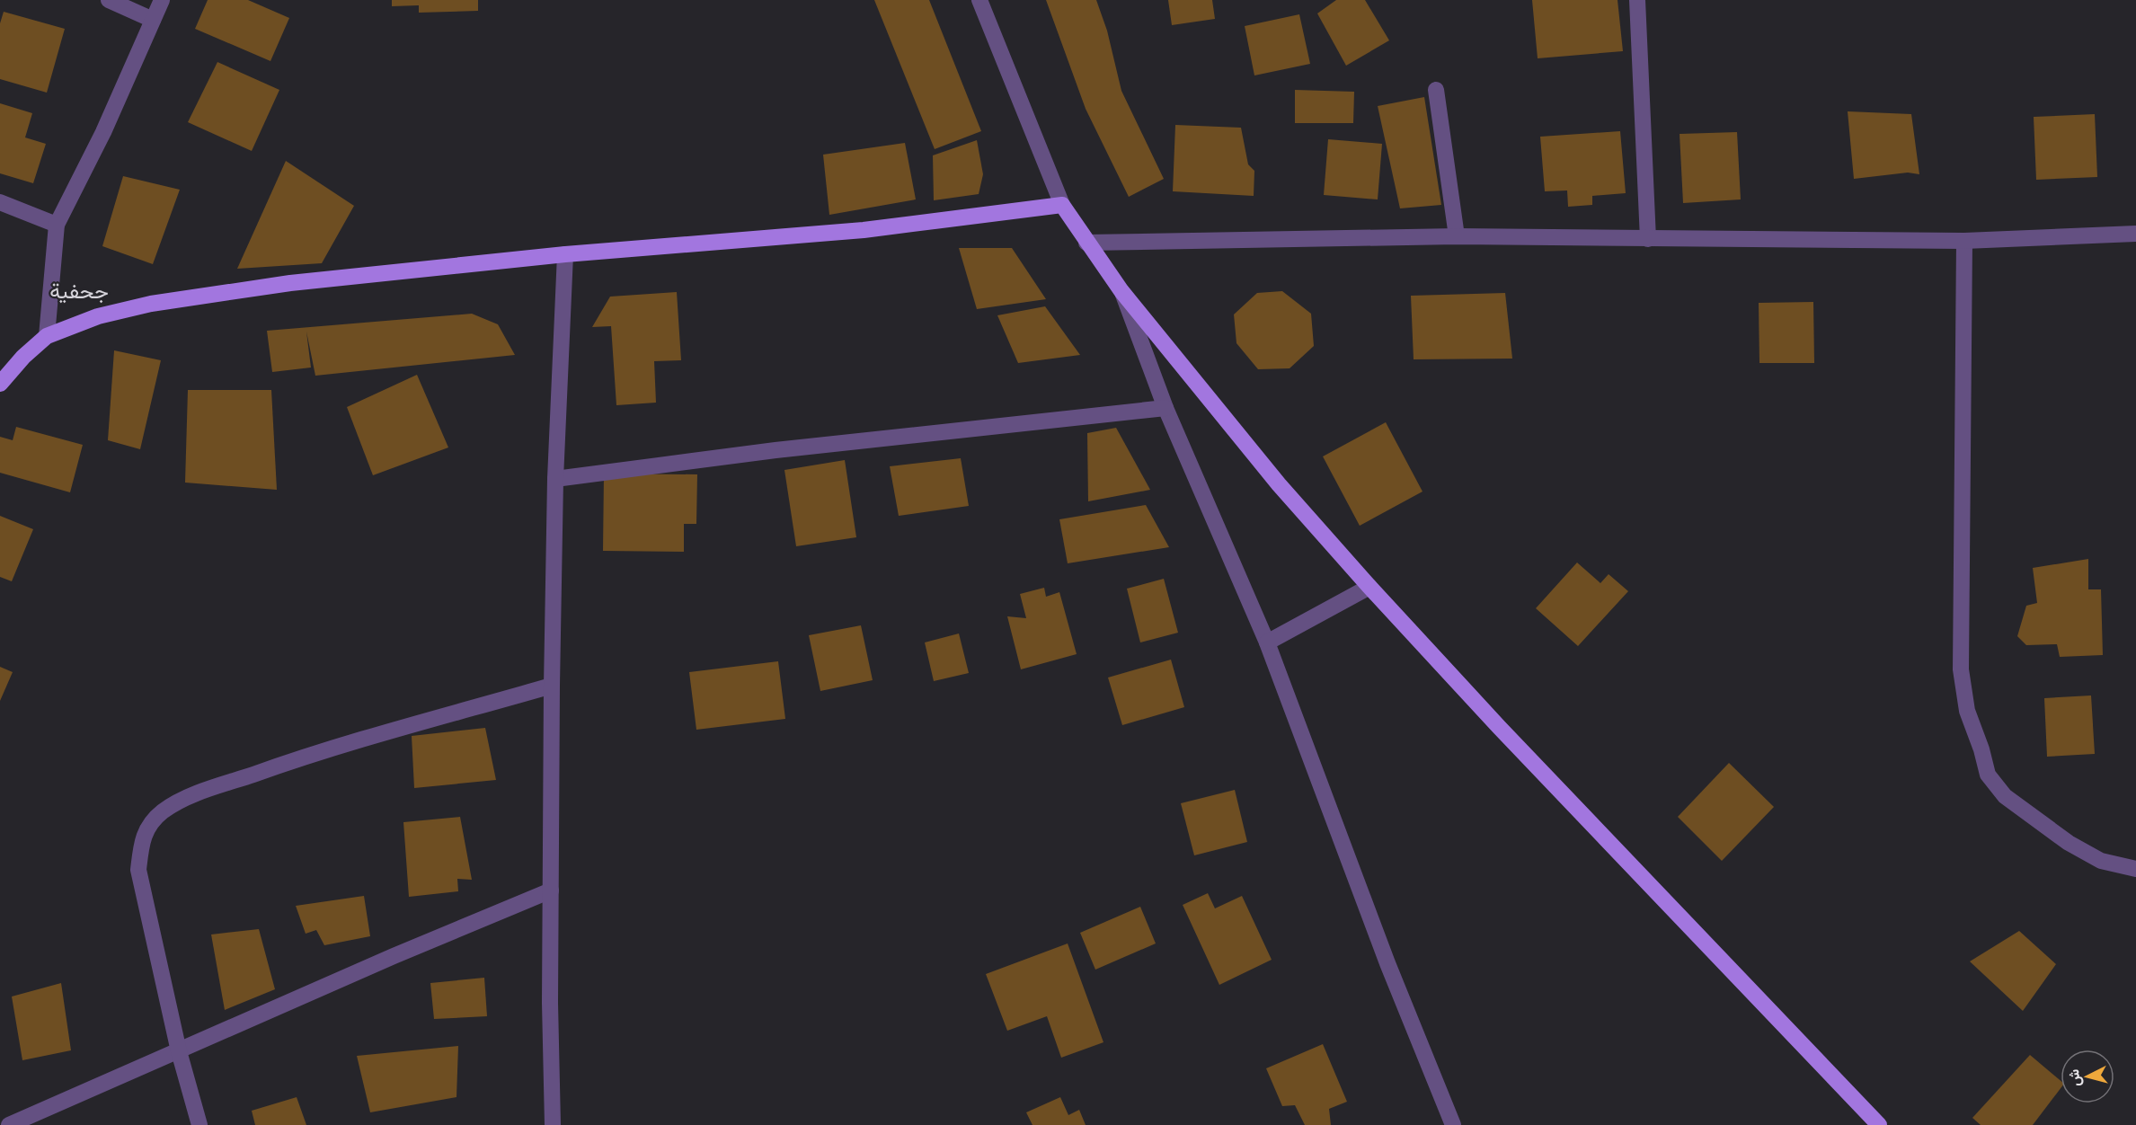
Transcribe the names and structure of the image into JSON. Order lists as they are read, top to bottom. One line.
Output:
{"districts":["جحفية"],"north":"left"}
